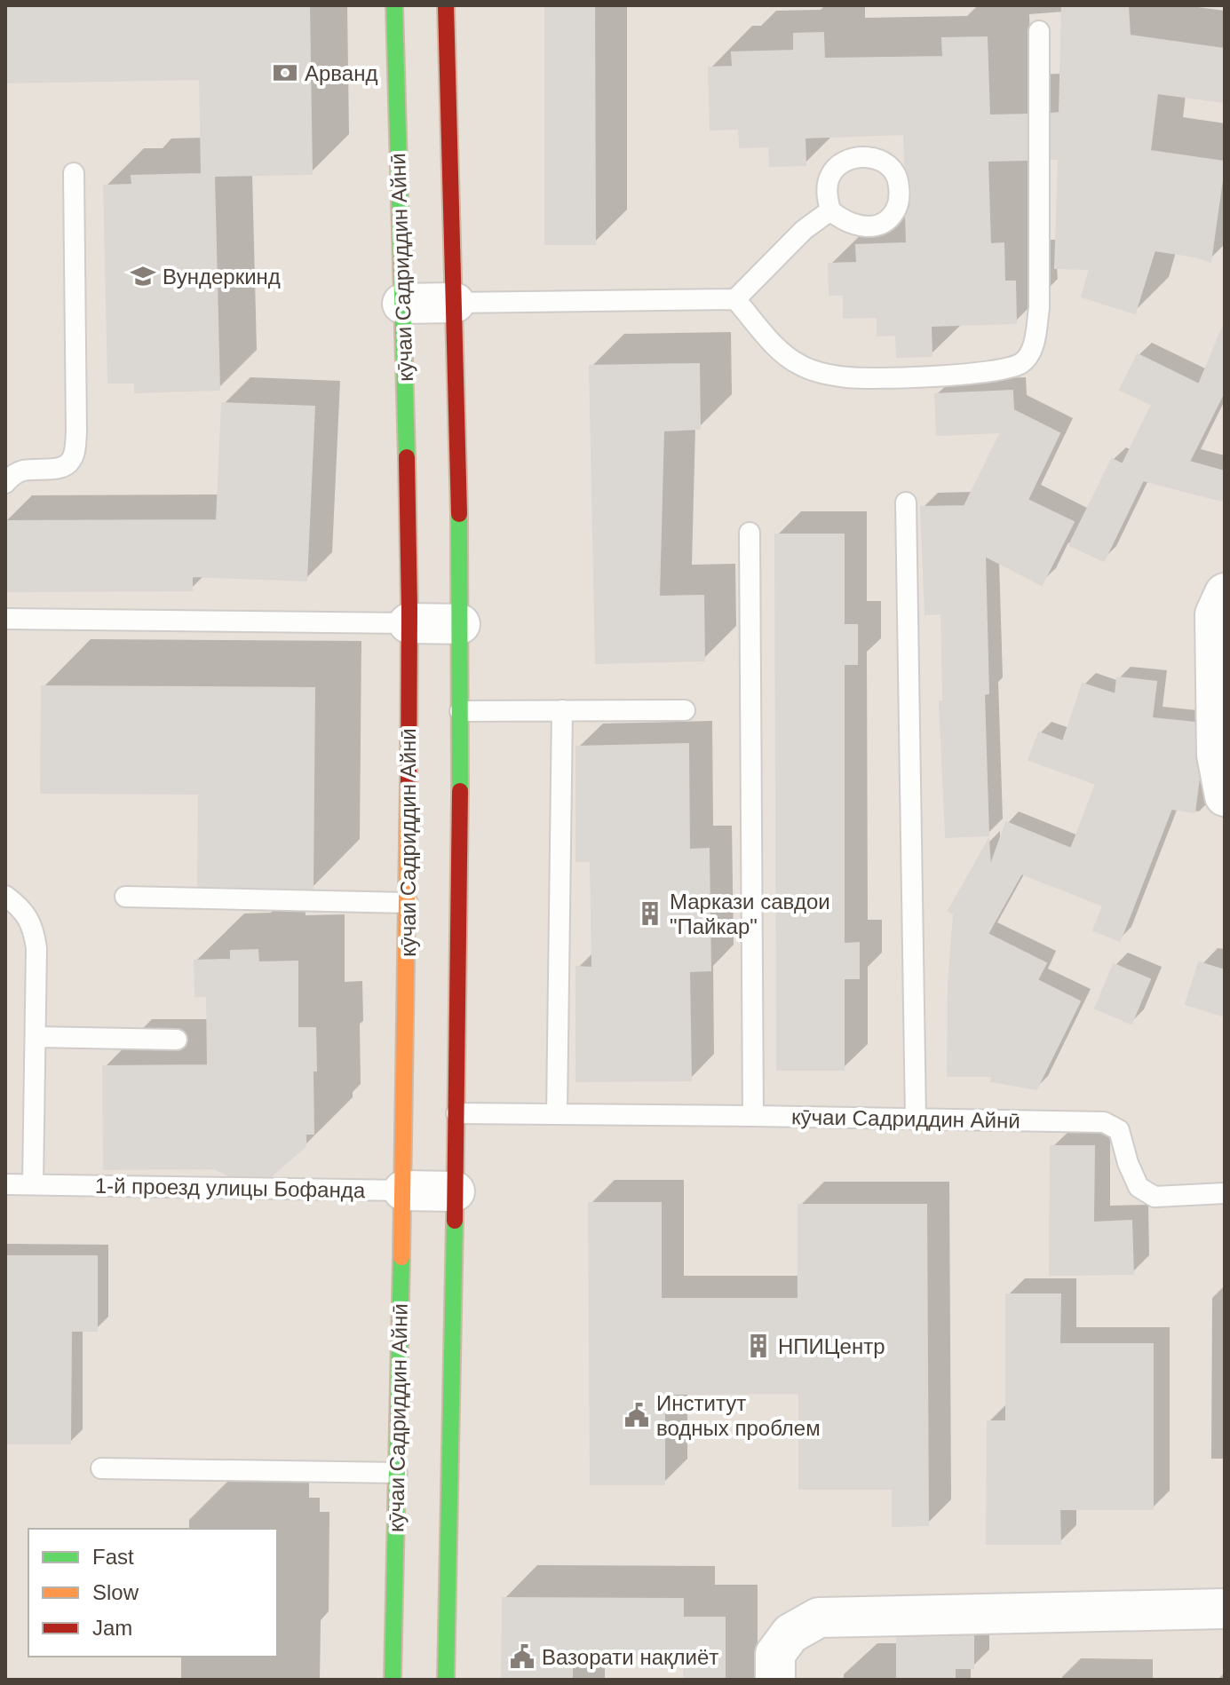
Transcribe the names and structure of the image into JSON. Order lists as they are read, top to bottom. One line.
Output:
{"streets":{"highway":["кӯчаи Садриддин Айнӣ"],"street":["1-й проезд улицы Бофанда"]},"crossings":[["кӯчаи Садриддин Айнӣ","1-й проезд улицы Бофанда"]],"places":{"bank":["Арванд"],"school or university":["Вундеркинд"],"building":["Маркази савдои \"Пайкар\"","НПИЦентр"],"public building":["Институт водных проблем","Вазорати нақлиёт"]},"legend":["Fast","Slow","Jam"]}
